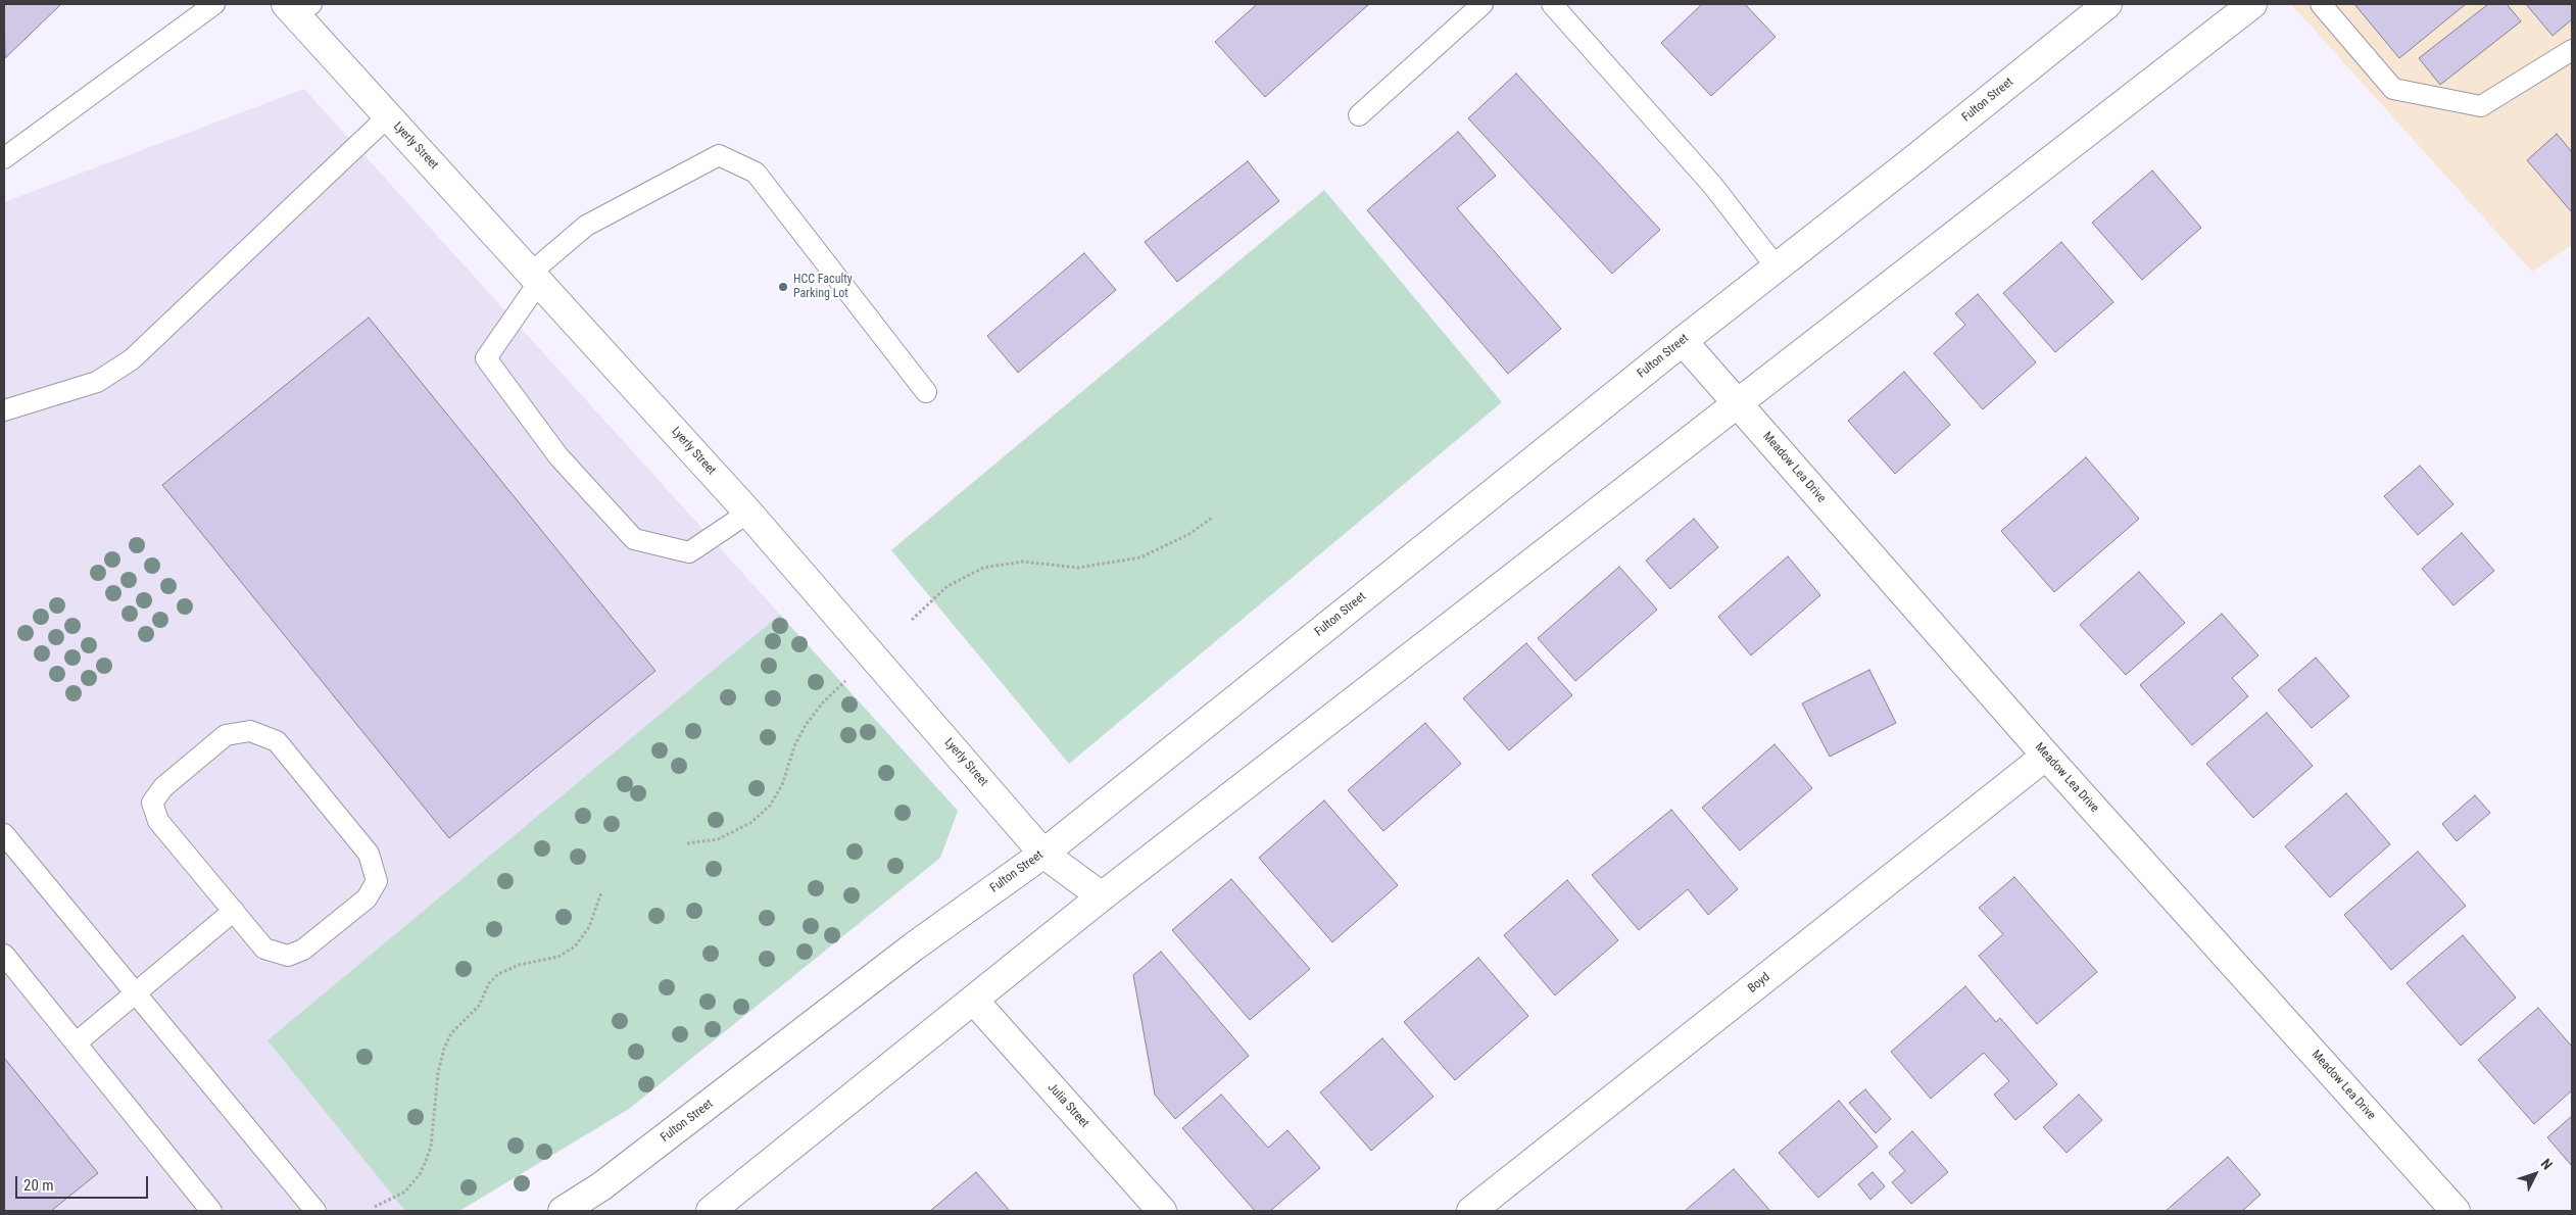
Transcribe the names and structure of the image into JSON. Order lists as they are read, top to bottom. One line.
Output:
{"streets":{"main road":["Fulton Street","Lyerly Street","Meadow Lea Drive","Boyd","Julia Street"]},"crossings":[["Fulton Street","Lyerly Street"],["Fulton Street","Meadow Lea Drive"],["Meadow Lea Drive","Boyd"]],"places":["HCC Faculty Parking Lot"],"scale_bar":"20 m","north":"top right"}
